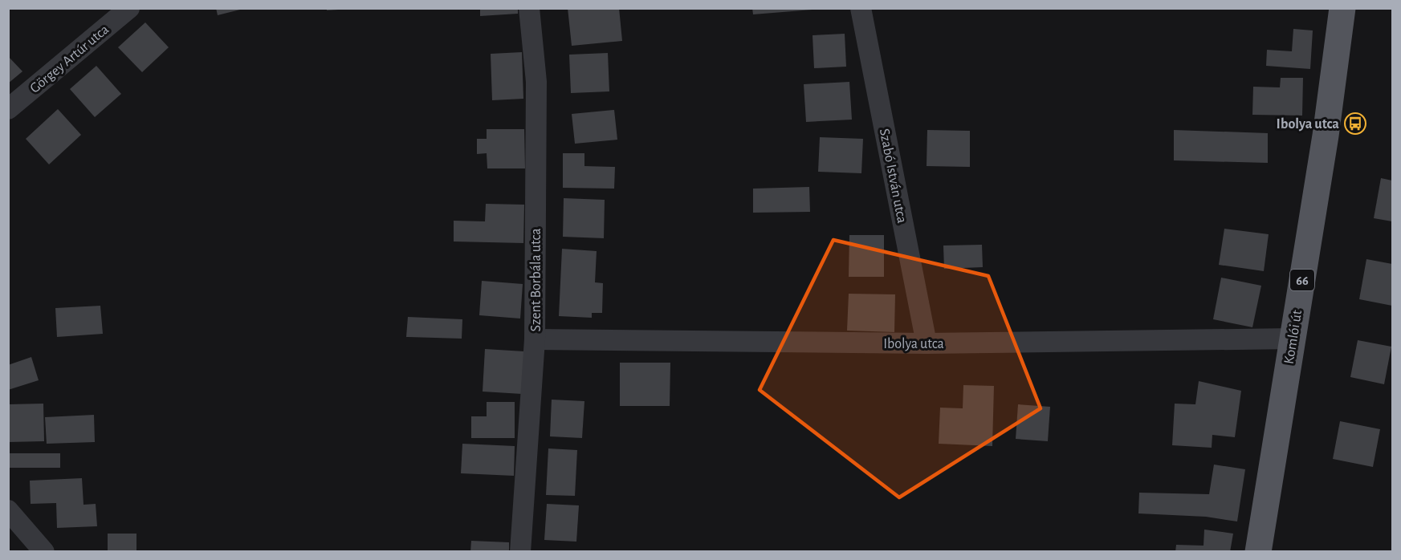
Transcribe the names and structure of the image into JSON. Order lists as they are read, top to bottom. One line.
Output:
{"streets":{"main road":["66","Komlói út"],"street":["Görgey Artúr utca","Szabó István utca","Szent Borbála utca","Ibolya utca"]},"crossings":[["Szabó István utca","Ibolya utca"],["Szent Borbála utca","Ibolya utca"],["Komlói út","Ibolya utca"]],"places":{"bus stop":["Ibolya utca"]}}
